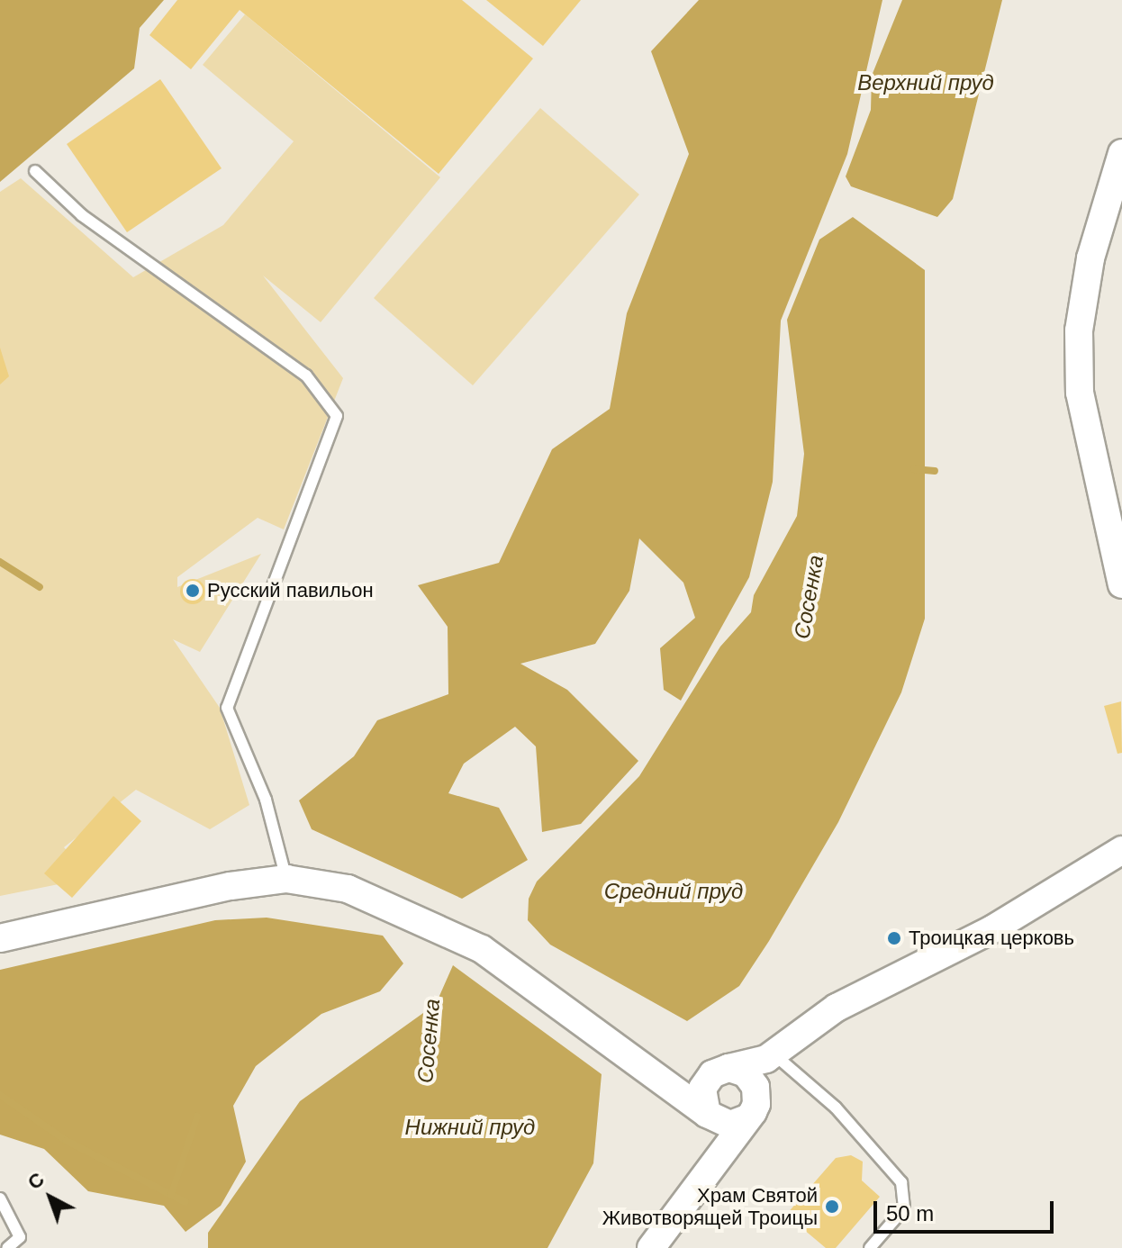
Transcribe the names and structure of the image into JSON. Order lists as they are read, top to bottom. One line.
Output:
{"water":["Верхний пруд","Сосенка","Средний пруд","Нижний пруд"],"places":["Русский павильон","Троицкая церковь","Храм Святой Животворящей Троицы"],"scale_bar":"50 m","north":"top left"}
